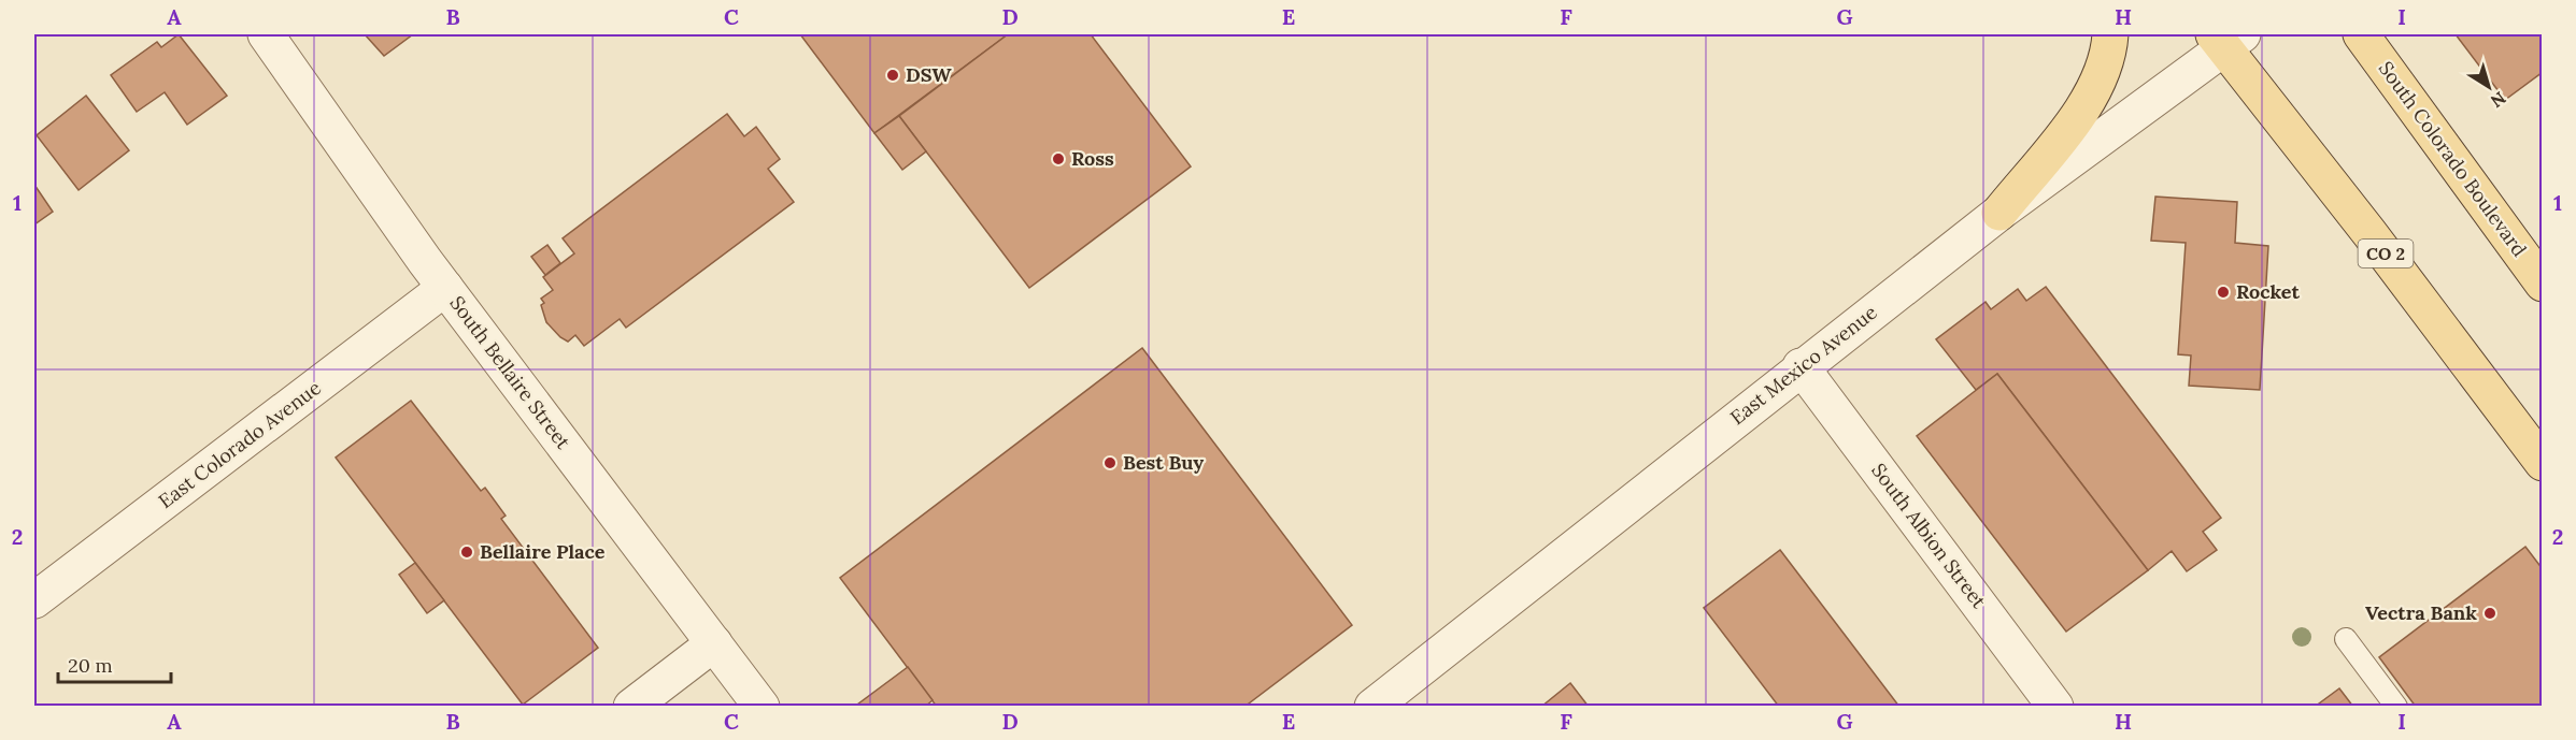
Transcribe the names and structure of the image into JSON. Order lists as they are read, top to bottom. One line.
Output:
{"streets":{"main road":["South Colorado Boulevard","CO 2"],"street":["East Mexico Avenue","South Bellaire Street","East Colorado Avenue","South Albion Street"]},"crossings":[["CO 2","East Mexico Avenue"],["East Mexico Avenue","South Albion Street"],["South Bellaire Street","East Colorado Avenue"]],"places":["DSW","Ross","Rocket","Best Buy","Bellaire Place","Vectra Bank"],"scale_bar":"20 m","north":"bottom right","grid":{"columns":["A","B","C","D","E","F","G","H","I"],"rows":["1","2"]}}
